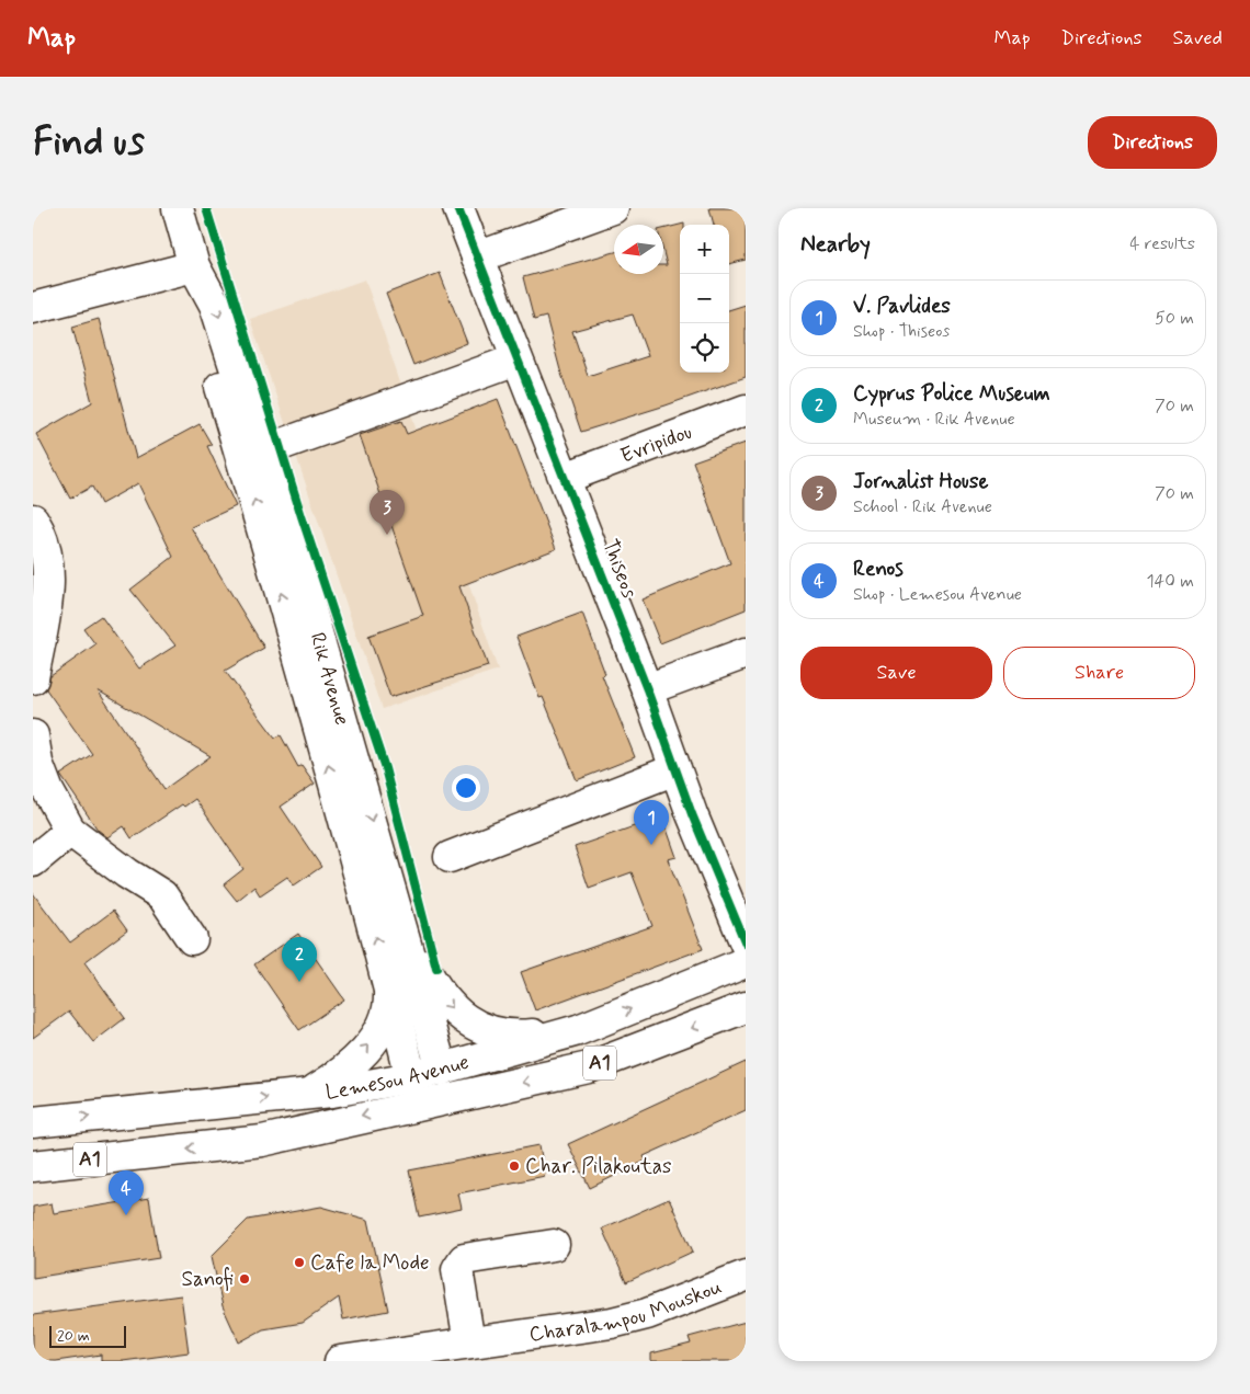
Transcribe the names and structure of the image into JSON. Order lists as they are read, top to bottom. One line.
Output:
{"streets":{"main road":["Evripidou","Thiseos","Rik Avenue","A1","Lemesou Avenue","Charalampou Mouskou"]},"crossings":[["Evripidou","Thiseos"],["Rik Avenue","Lemesou Avenue"]],"places":["Char. Pilakoutas","Cafe la Mode","Sanofi"],"scale_bar":"20 m","north":"left","page":{"header":"Map","nav":["Map","Directions","Saved"],"buttons":["Directions",["Save","Share"]],"title":"Find us","heading":["Nearby","4 results"],"map_buttons":["+","−"],"list":[{"mark":"1","name":"V. Pavlides","note":"Shop · Thiseos","value":"50 m"},{"mark":"2","name":"Cyprus Police Museum","note":"Museum · Rik Avenue","value":"70 m"},{"mark":"3","name":"Jornalist House","note":"School · Rik Avenue","value":"70 m"},{"mark":"4","name":"Renos","note":"Shop · Lemesou Avenue","value":"140 m"}],"pins":["3","1","2","4"],"scale":"20 m"}}
